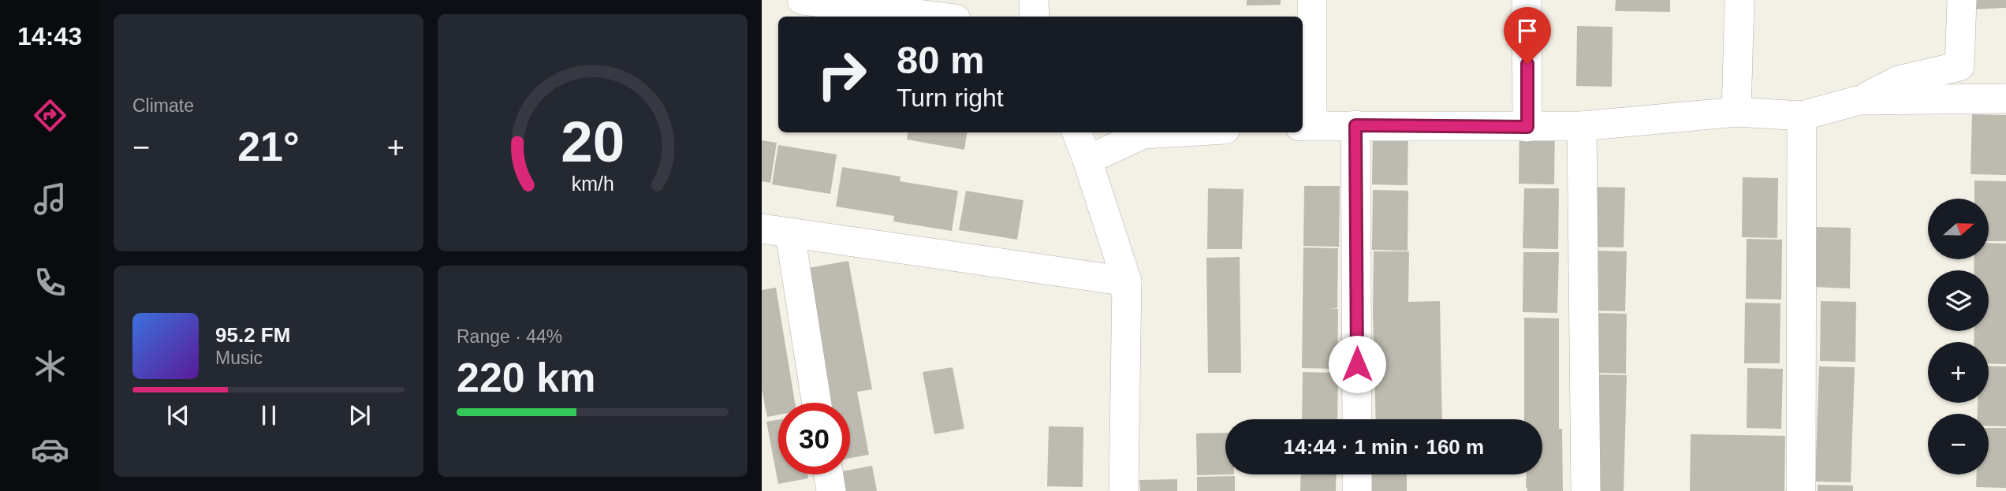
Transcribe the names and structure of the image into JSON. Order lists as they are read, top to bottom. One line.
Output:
{"north":"right","page":{"tabs":"14:43","tile":["Climate",["Range · 44%","220 km"]],"turn":["80 m","Turn right"],"heat":["−","21°","+"],"map_buttons":["+","−"],"song":["95.2 FM","Music"],"limit":"30","trip":"14:44 · 1 min · 160 m","gauge":["20","km/h"]}}
